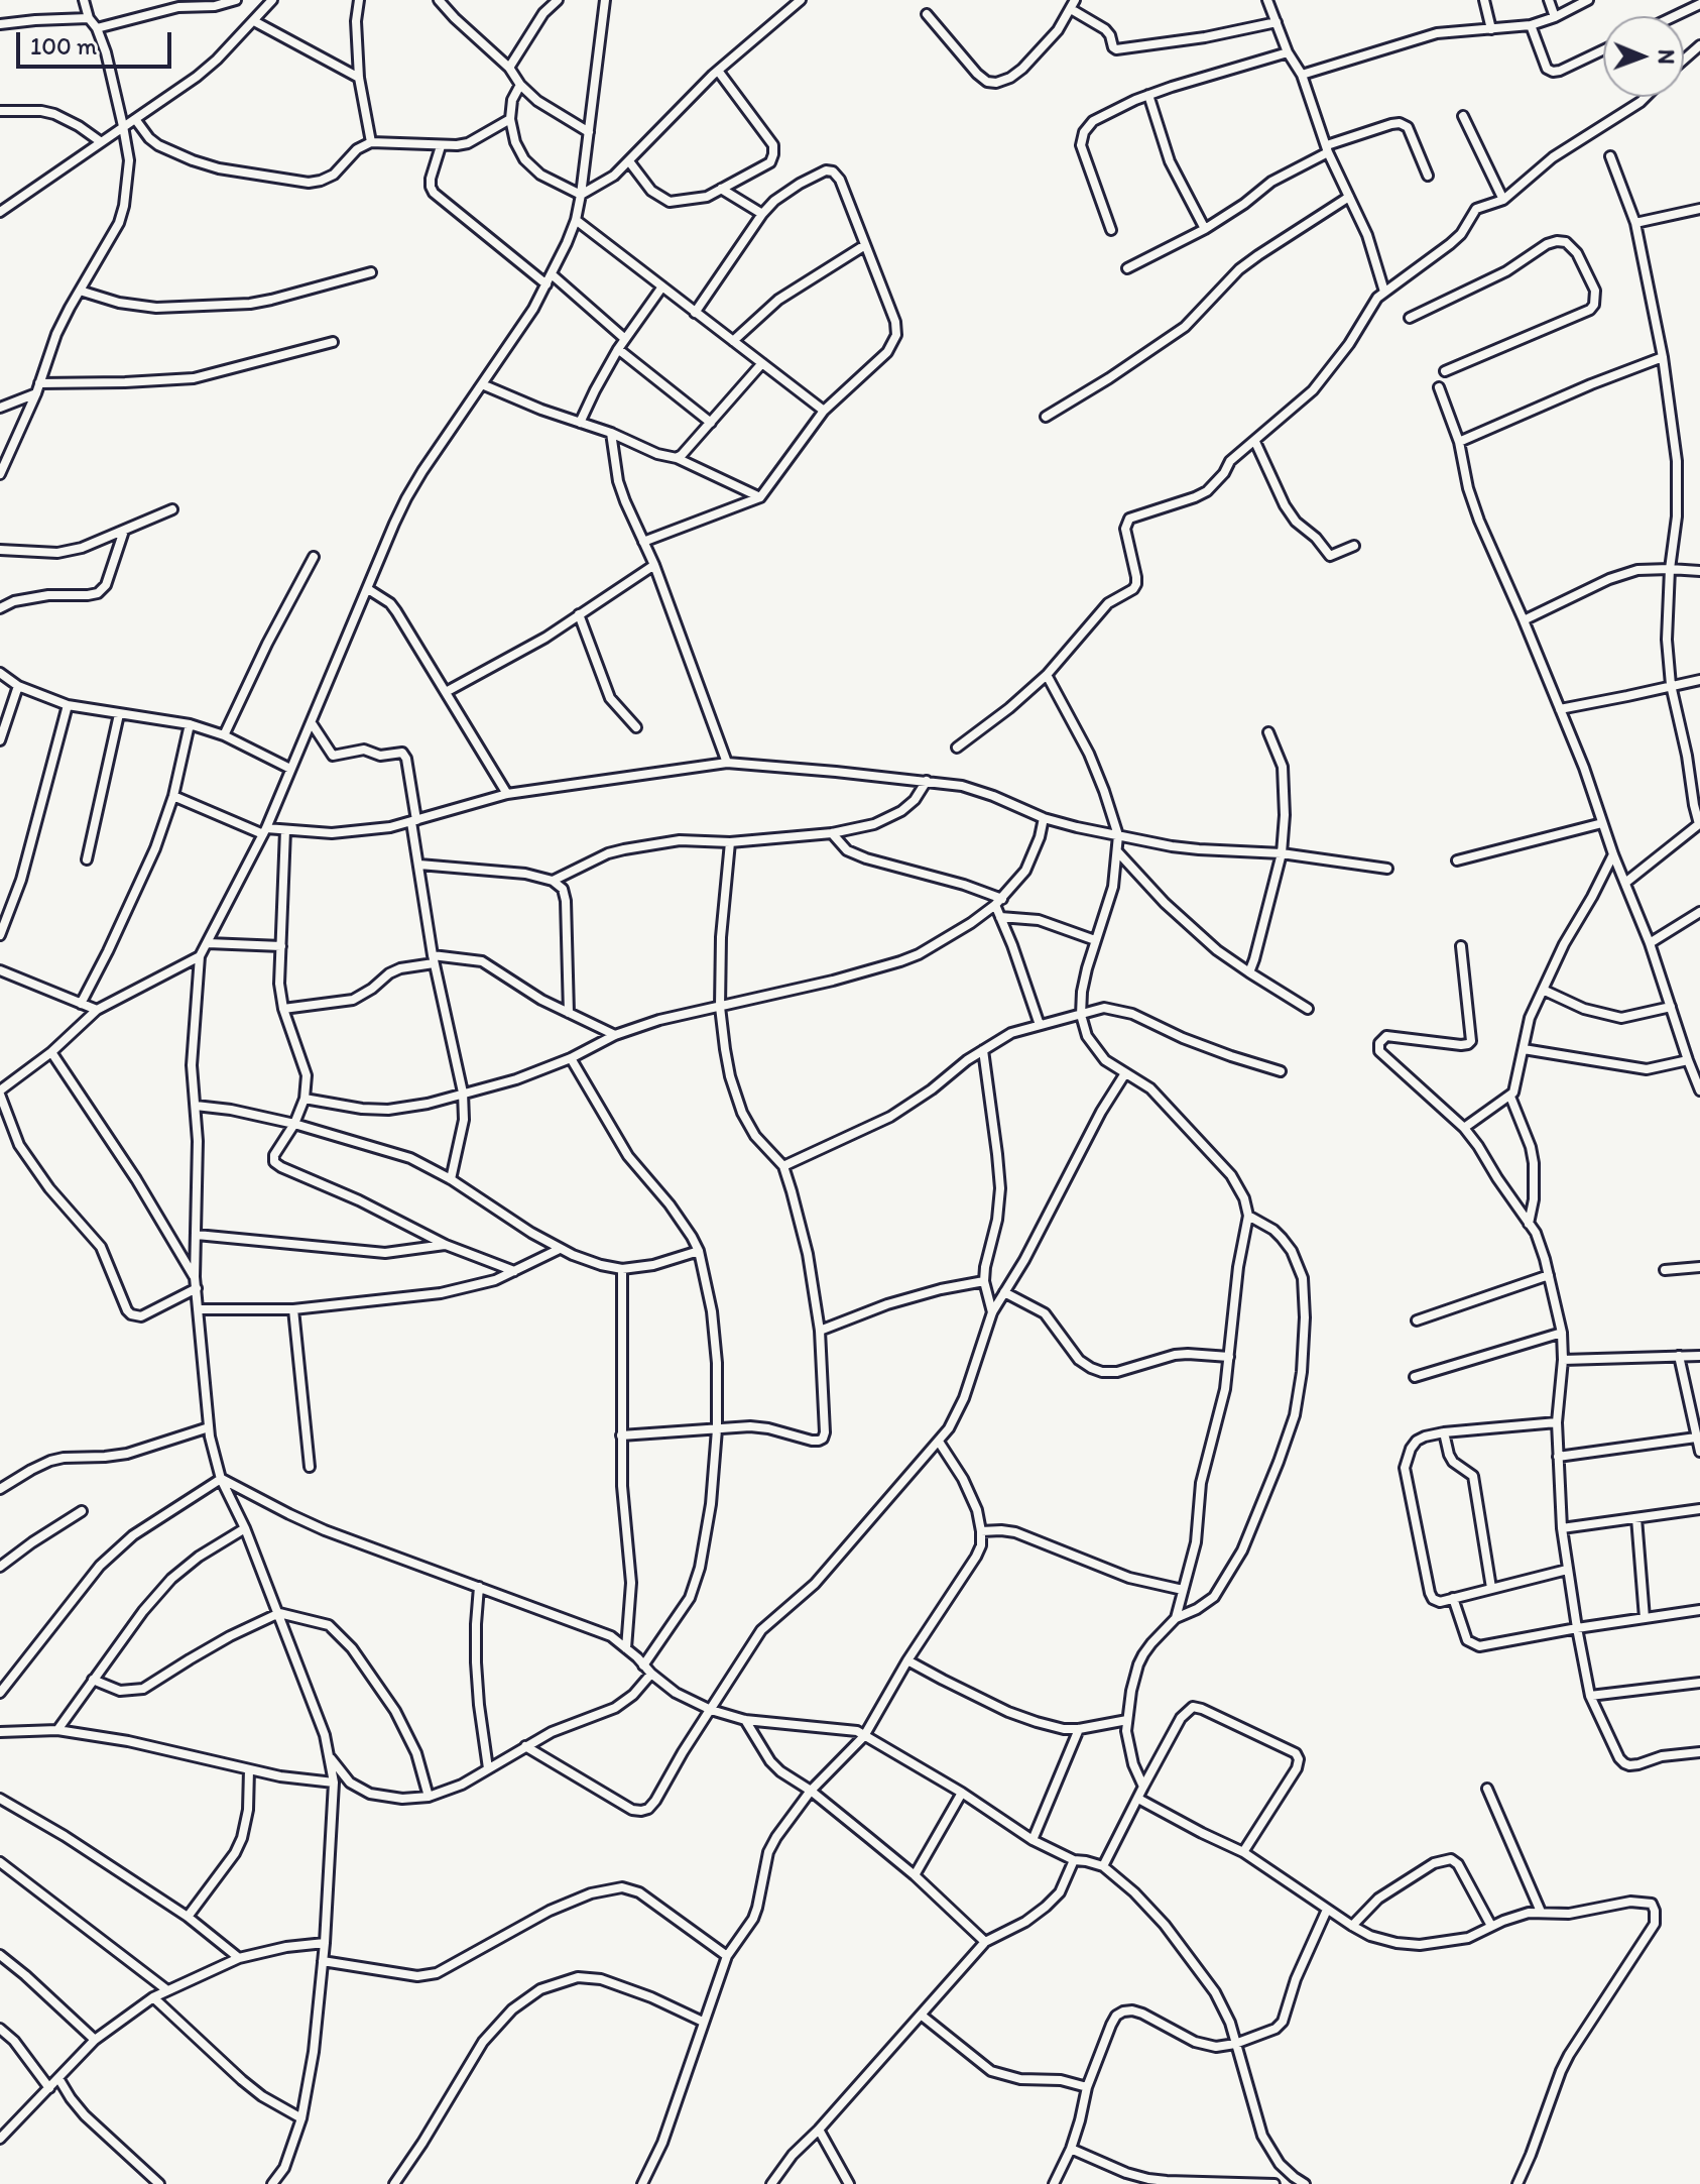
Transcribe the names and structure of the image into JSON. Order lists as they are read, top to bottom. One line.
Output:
{"scale_bar":"100 m","north":"right"}
